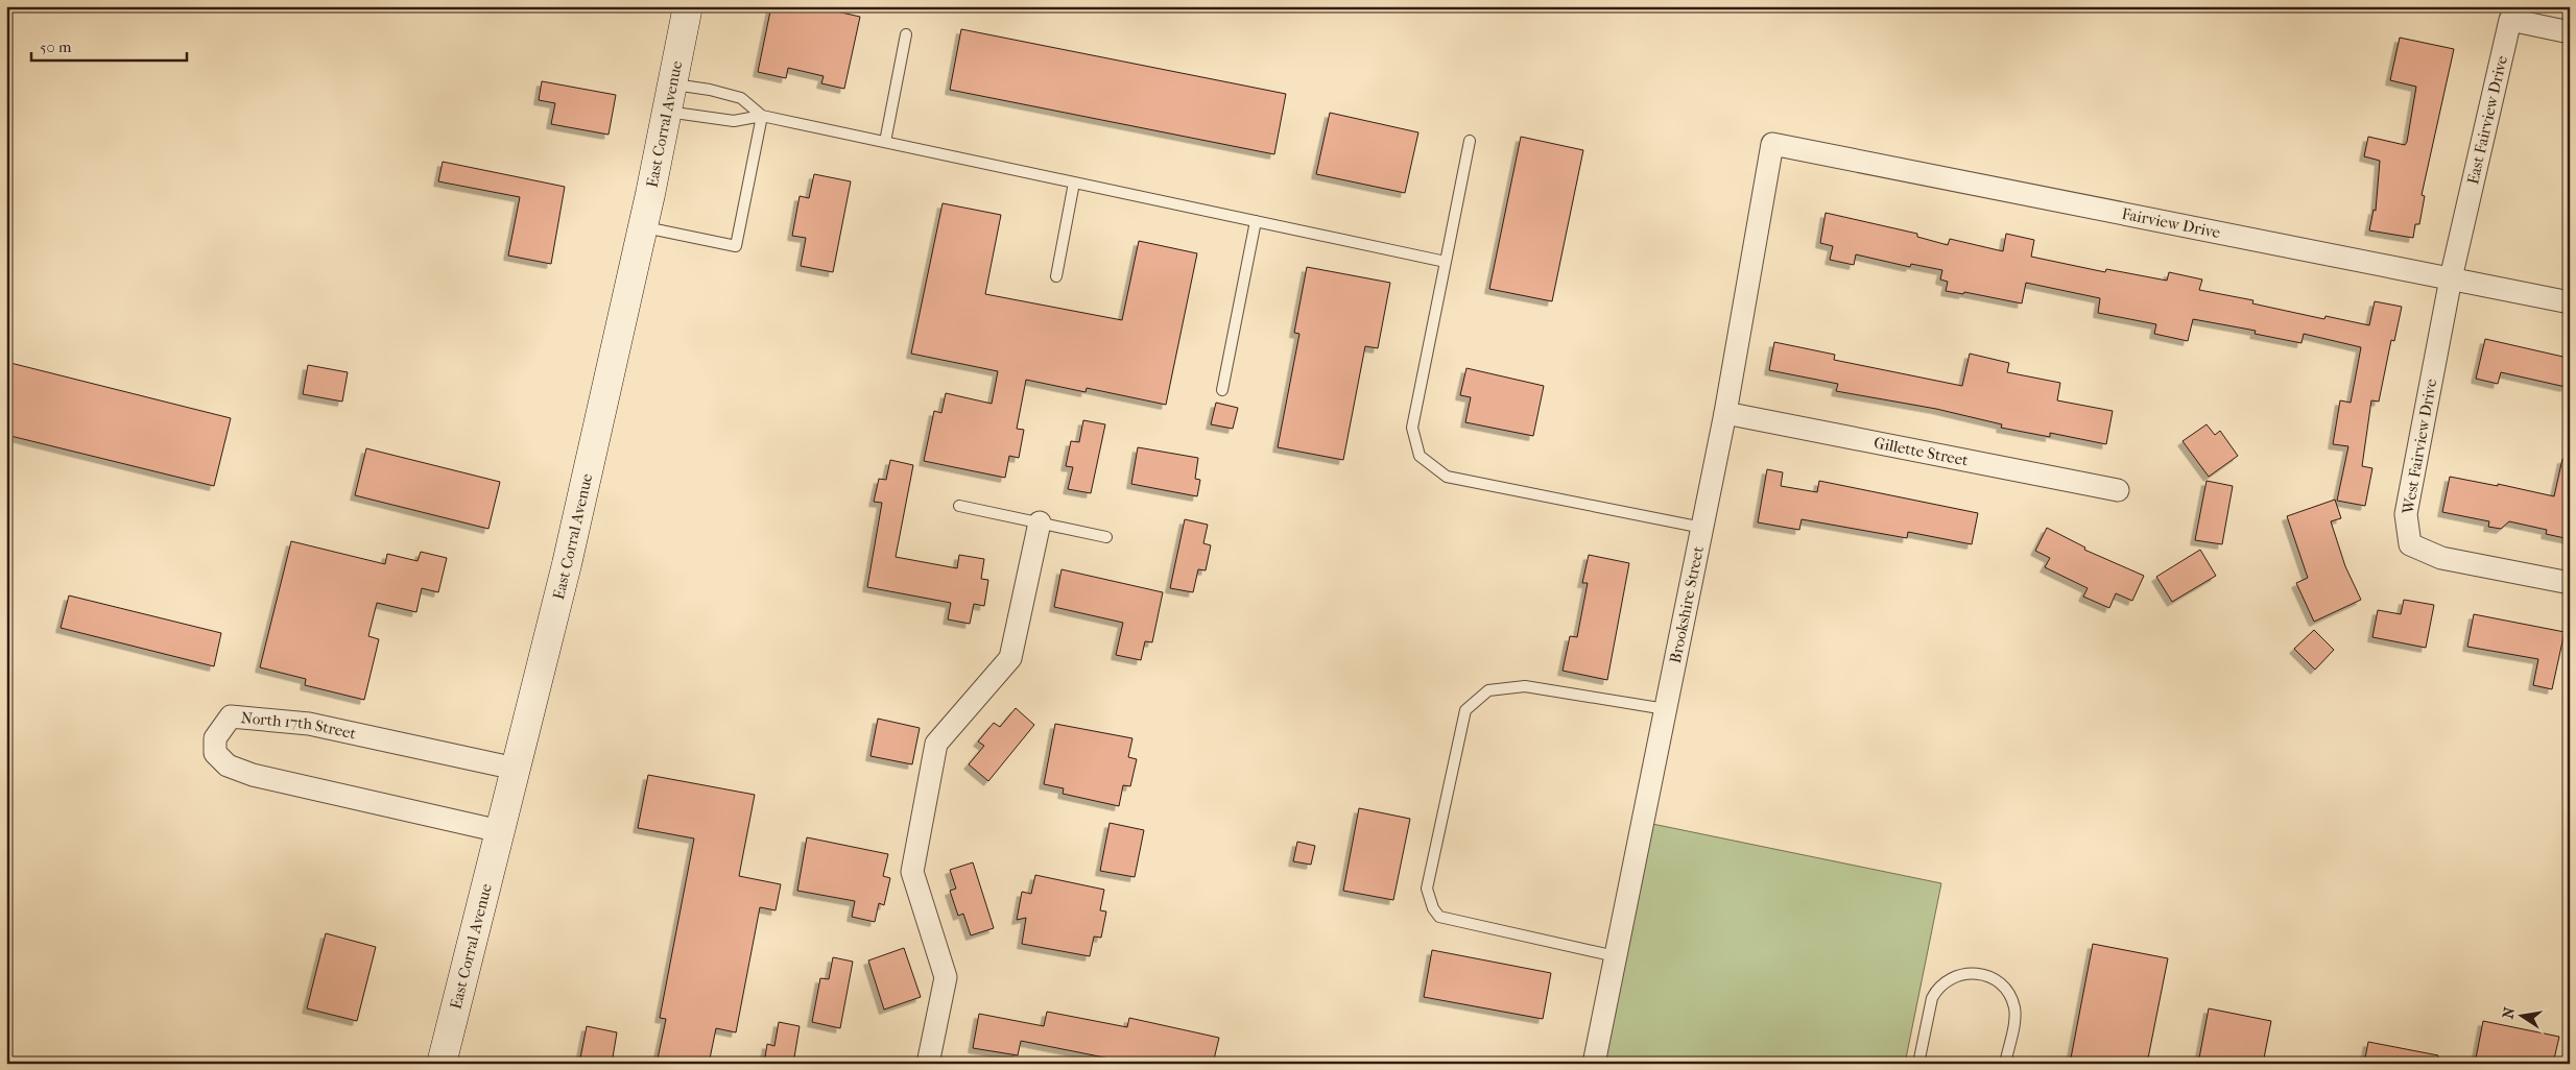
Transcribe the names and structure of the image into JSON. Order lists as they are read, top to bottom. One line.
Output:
{"streets":{"main road":["East Corral Avenue"],"street":["East Fairview Drive","Fairview Drive","West Fairview Drive","Gillette Street","Brookshire Street","North 17th Street"]},"crossings":[["East Fairview Drive","Fairview Drive"],["East Fairview Drive","West Fairview Drive"],["East Corral Avenue","North 17th Street"],["Fairview Drive","West Fairview Drive"],["Fairview Drive","Brookshire Street"],["Gillette Street","Brookshire Street"]],"scale_bar":"50 m","north":"left"}
